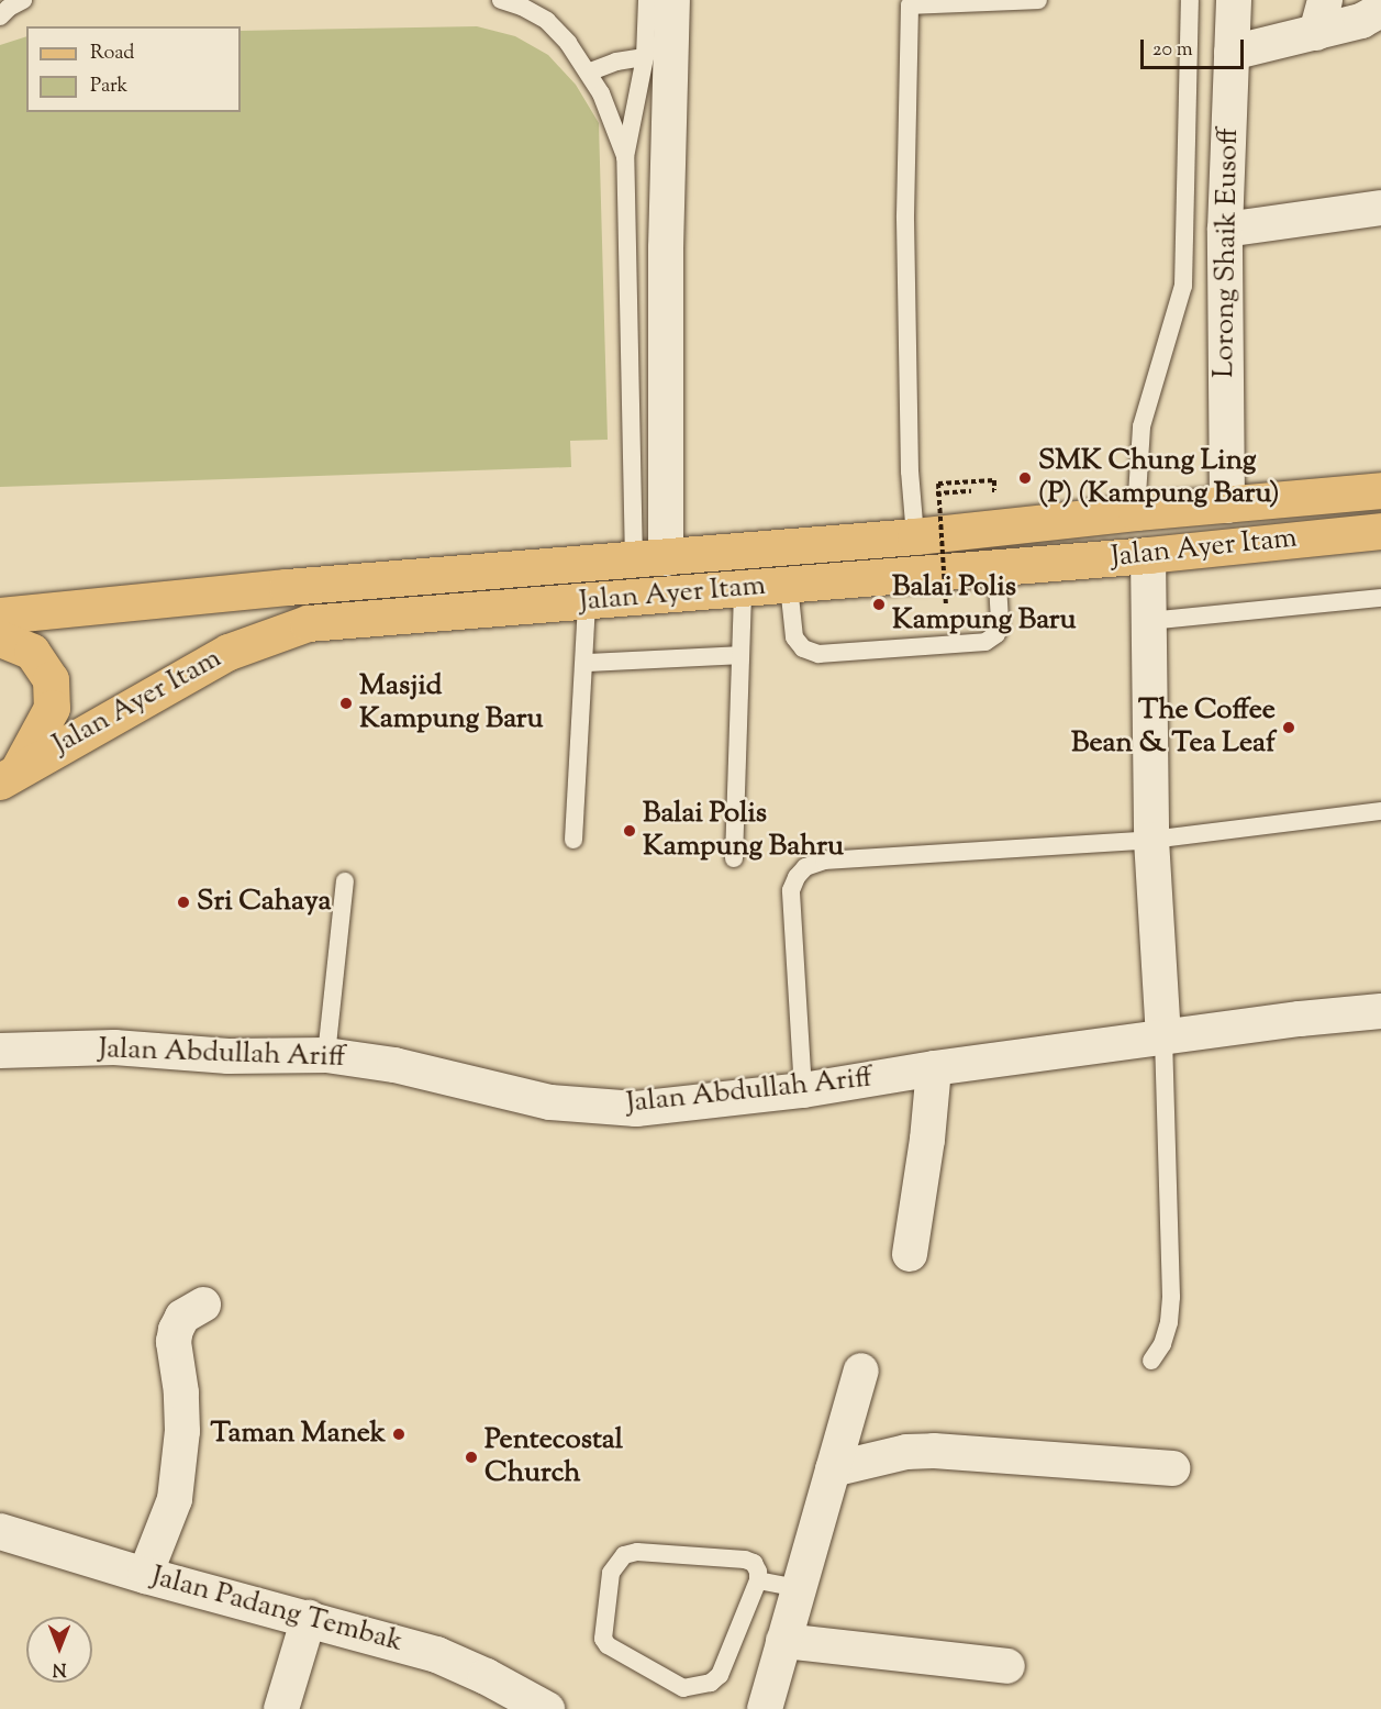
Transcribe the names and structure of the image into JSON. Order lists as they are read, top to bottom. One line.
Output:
{"streets":{"main road":["Jalan Ayer Itam"],"street":["Lorong Shaik Eusoff","Jalan Abdullah Ariff","Jalan Padang Tembak"]},"crossings":[["Lorong Shaik Eusoff","Jalan Ayer Itam"]],"places":["SMK Chung Ling (P) (Kampung Baru)","Balai Polis Kampung Baru","Masjid Kampung Baru","The Coffee Bean & Tea Leaf","Balai Polis Kampung Bahru","Sri Cahaya","Taman Manek","Pentecostal Church"],"legend":["Road","Park"],"scale_bar":"20 m","north":"bottom"}
